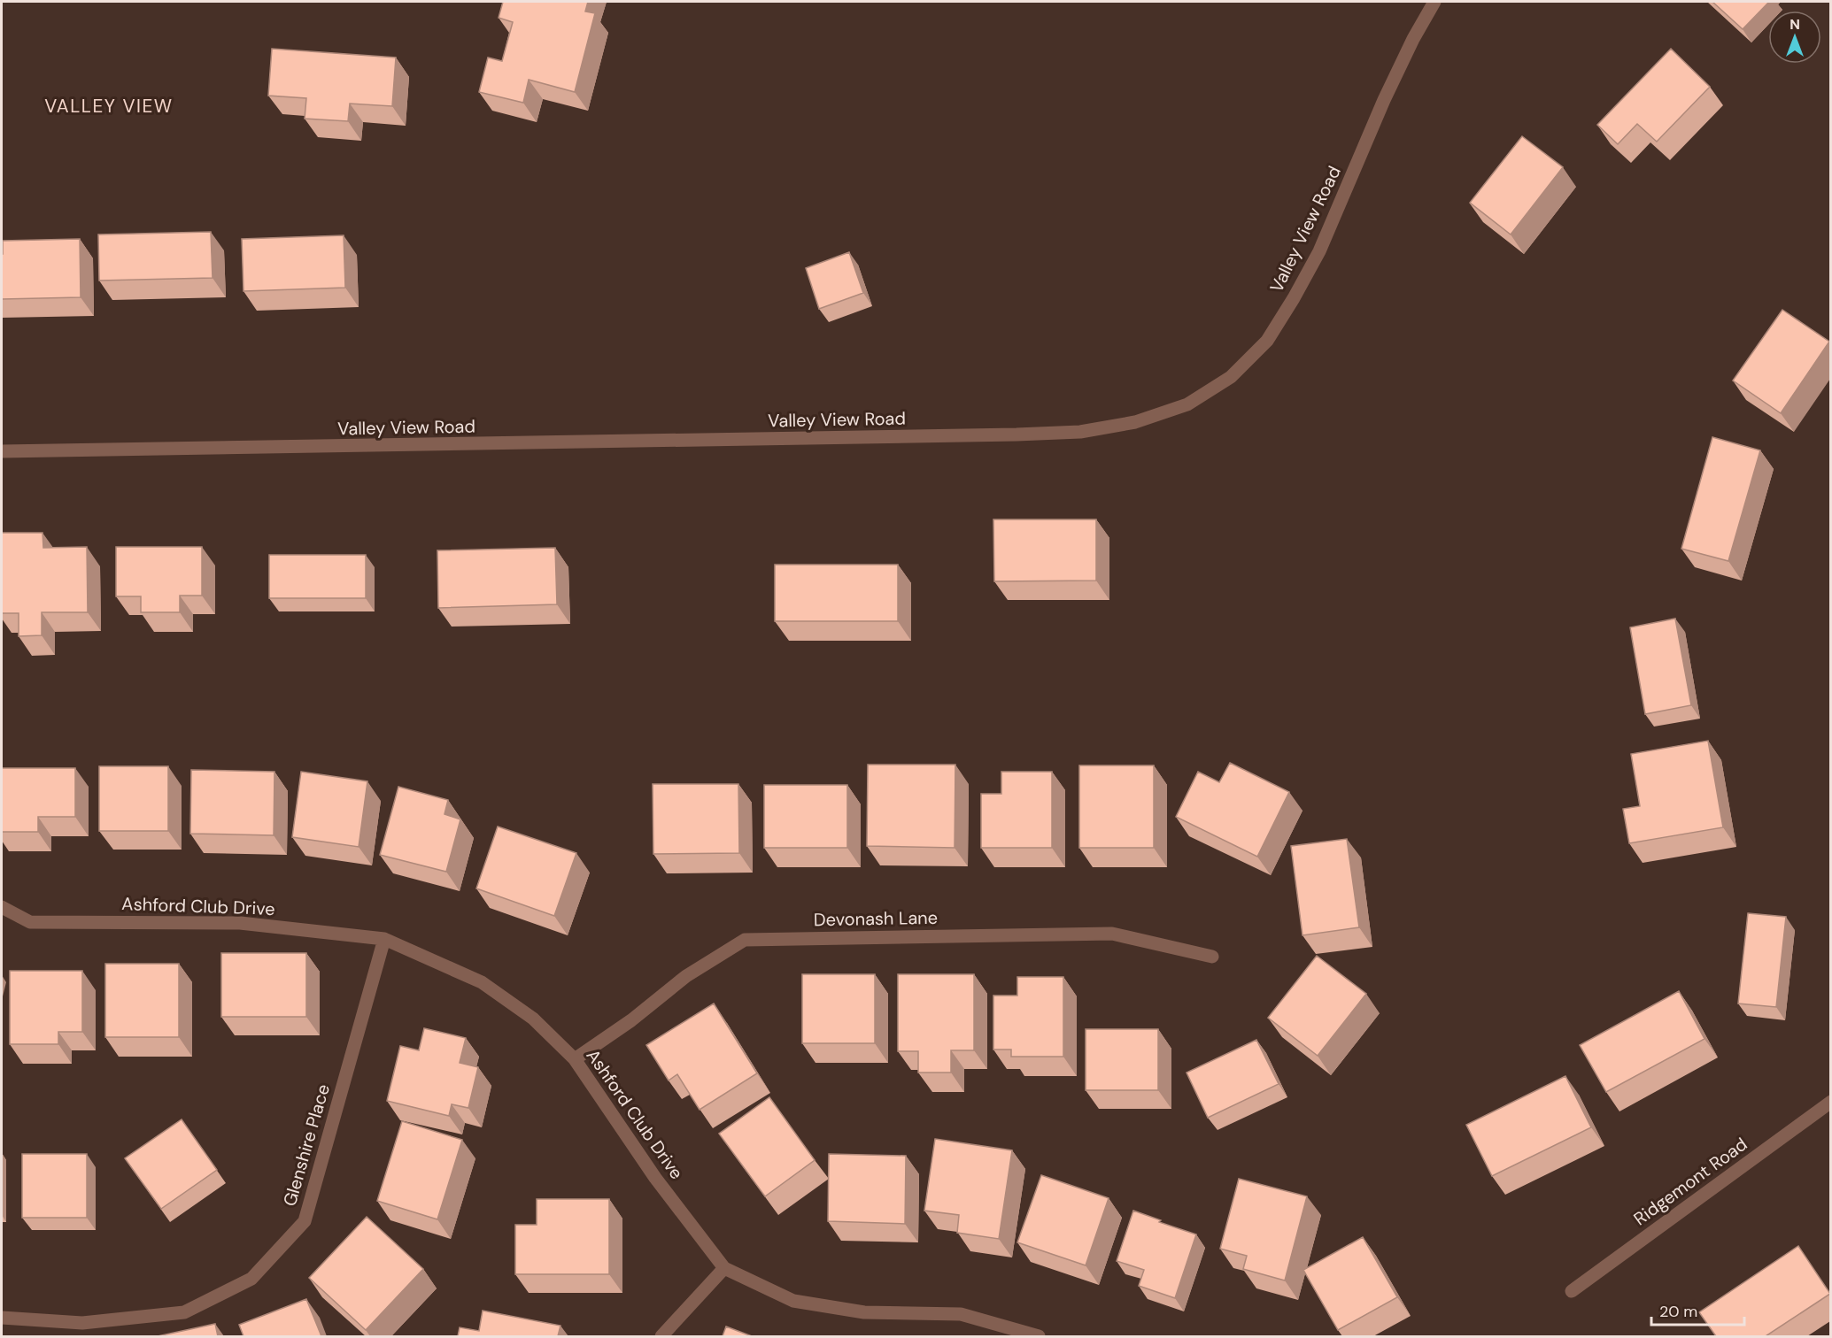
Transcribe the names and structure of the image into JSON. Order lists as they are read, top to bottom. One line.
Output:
{"streets":{"street":["Valley View Road","Ashford Club Drive","Devonash Lane","Glenshire Place","Ridgemont Road"]},"crossings":[["Ashford Club Drive","Devonash Lane"],["Ashford Club Drive","Glenshire Place"]],"districts":["VALLEY VIEW"],"scale_bar":"20 m","north":"top"}
